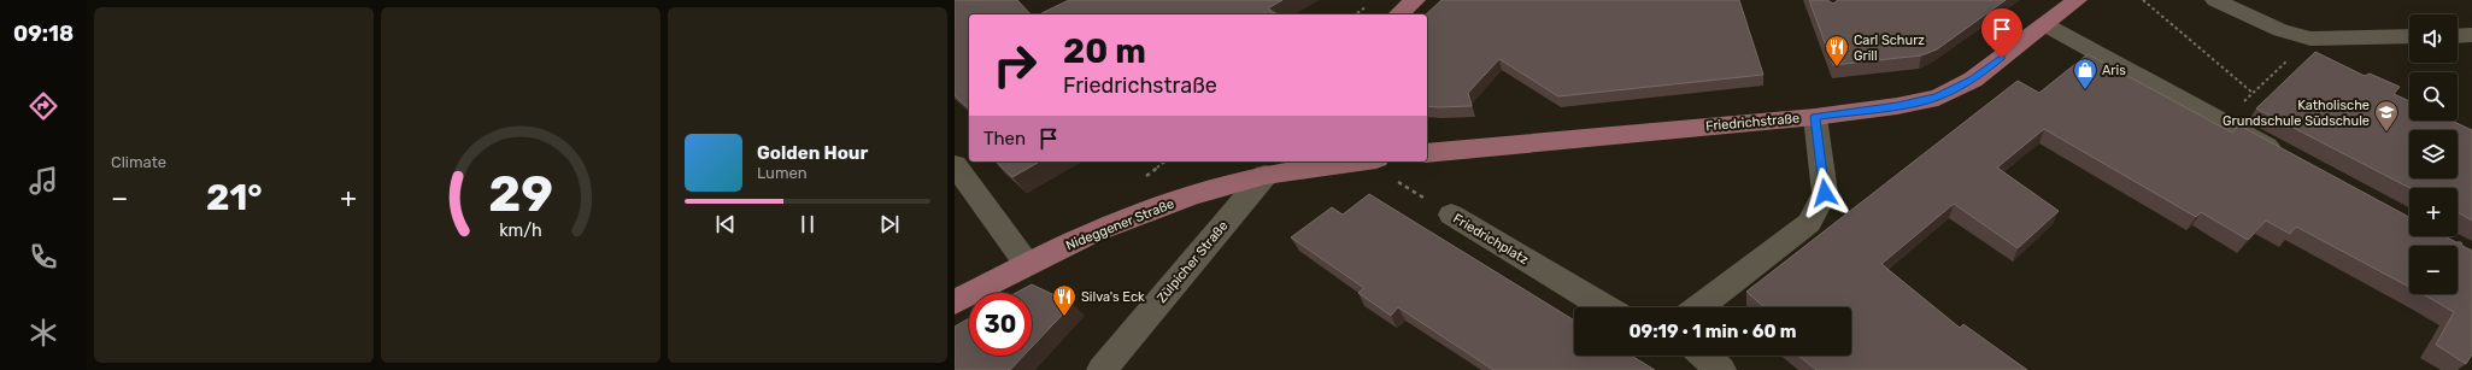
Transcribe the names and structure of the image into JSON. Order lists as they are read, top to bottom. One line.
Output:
{"streets":{"main road":["Friedrichstraße","Nideggener Straße"],"street":["Friedrichplatz","Zülpicher Straße"]},"crossings":[["Nideggener Straße","Zülpicher Straße"]],"places":{"restaurant":["Carl Schurz Grill","Silva's Eck"],"shop":["Aris"],"school or university":["Katholische Grundschule Südschule"]},"page":{"tabs":"09:18","tile":"Climate","map_buttons":["+","−"],"turn":["20 m","Friedrichstraße"],"then":"Then","song":["Golden Hour","Lumen"],"heat":["−","21°","+"],"limit":"30","trip":"09:19 · 1 min · 60 m","gauge":["29","km/h"]}}
